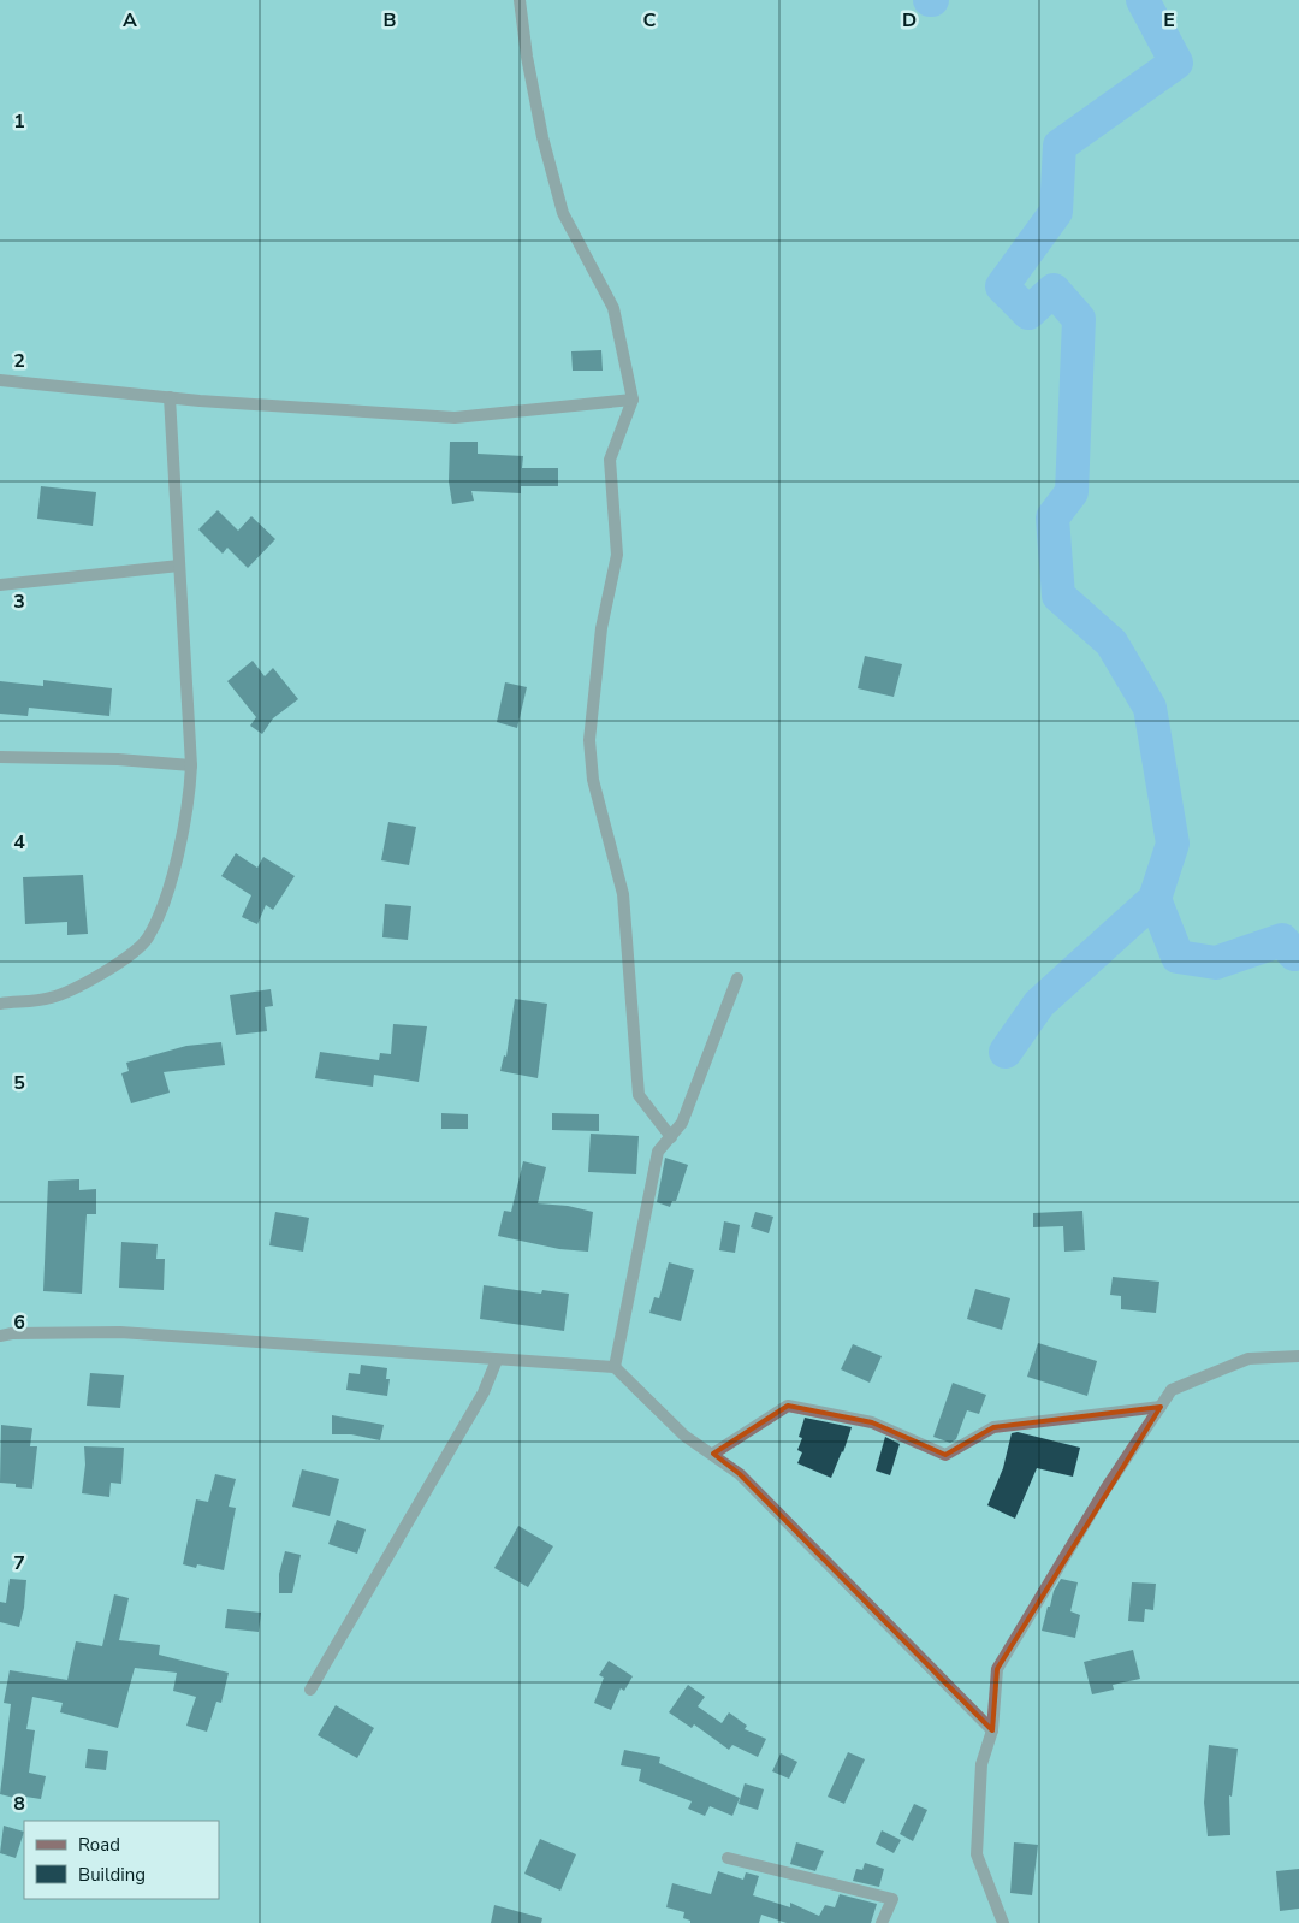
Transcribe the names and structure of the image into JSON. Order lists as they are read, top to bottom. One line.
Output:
{"legend":["Road","Building"],"grid":{"columns":["A","B","C","D","E"],"rows":["1","2","3","4","5","6","7","8"]}}
